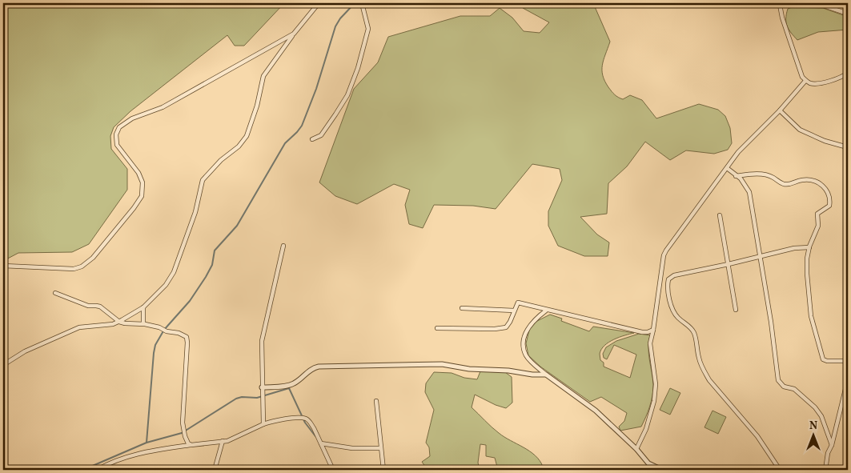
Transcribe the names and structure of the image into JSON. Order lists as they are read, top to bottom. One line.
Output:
{"north":"top"}
